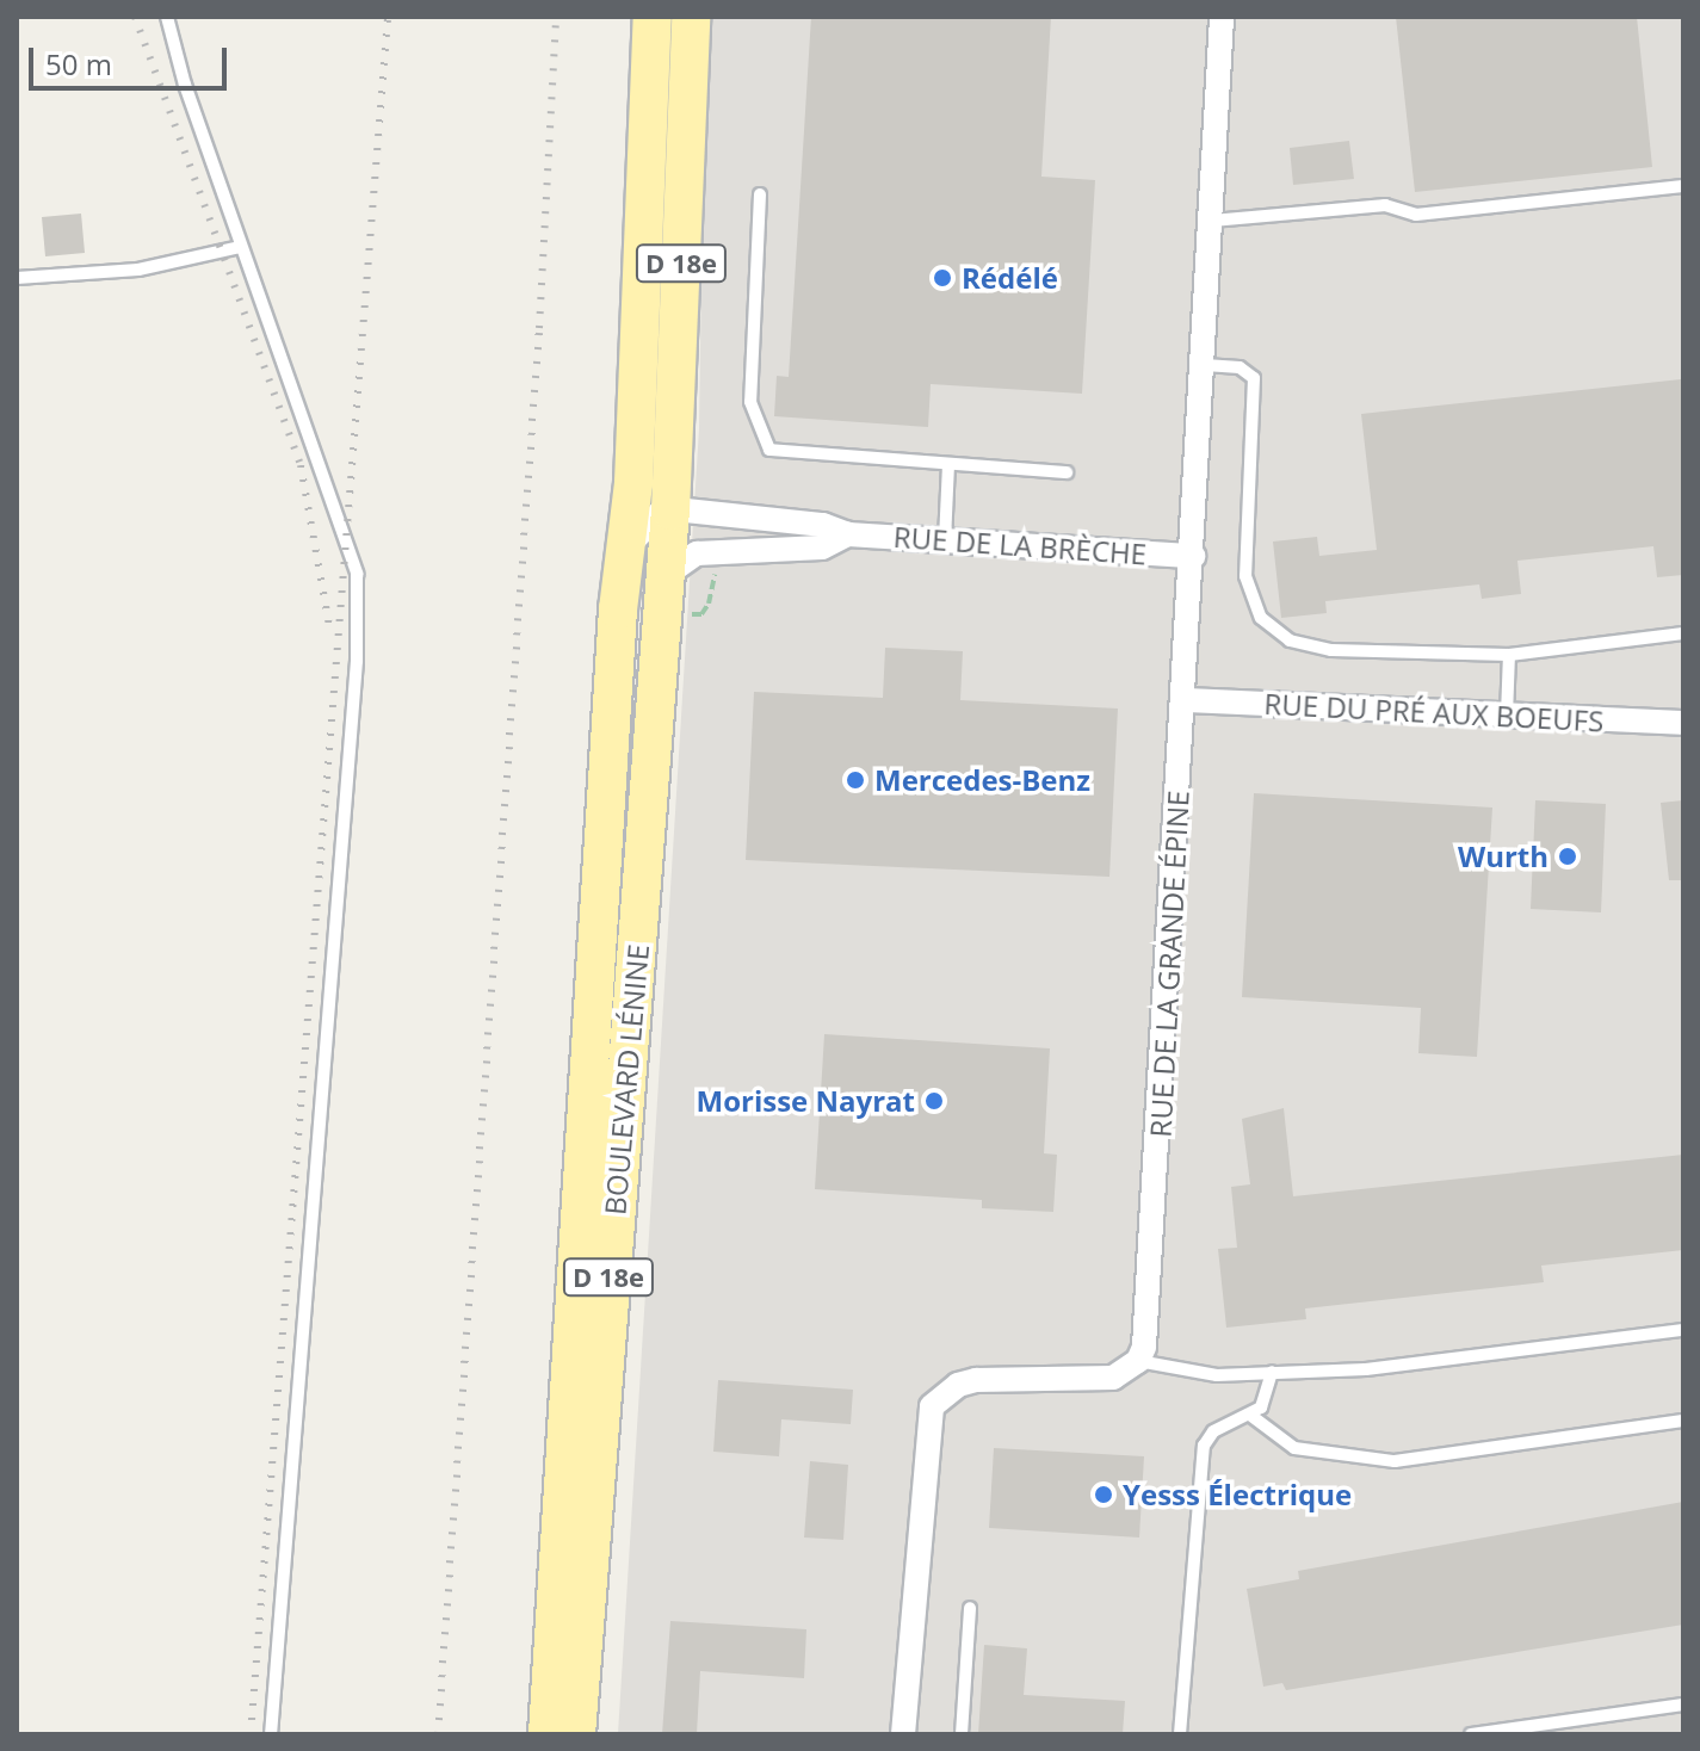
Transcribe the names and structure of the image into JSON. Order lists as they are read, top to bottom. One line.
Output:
{"streets":{"main road":["D 18e","BOULEVARD LÉNINE"],"street":["RUE DE LA BRÈCHE","RUE DU PRÉ AUX BOEUFS","RUE DE LA GRANDE ÉPINE"]},"crossings":[["RUE DE LA BRÈCHE","RUE DE LA GRANDE ÉPINE"],["RUE DE LA BRÈCHE","BOULEVARD LÉNINE"],["RUE DU PRÉ AUX BOEUFS","RUE DE LA GRANDE ÉPINE"]],"places":["Rédélé","Mercedes-Benz","Wurth","Morisse Nayrat","Yesss Électrique"],"scale_bar":"50 m"}
